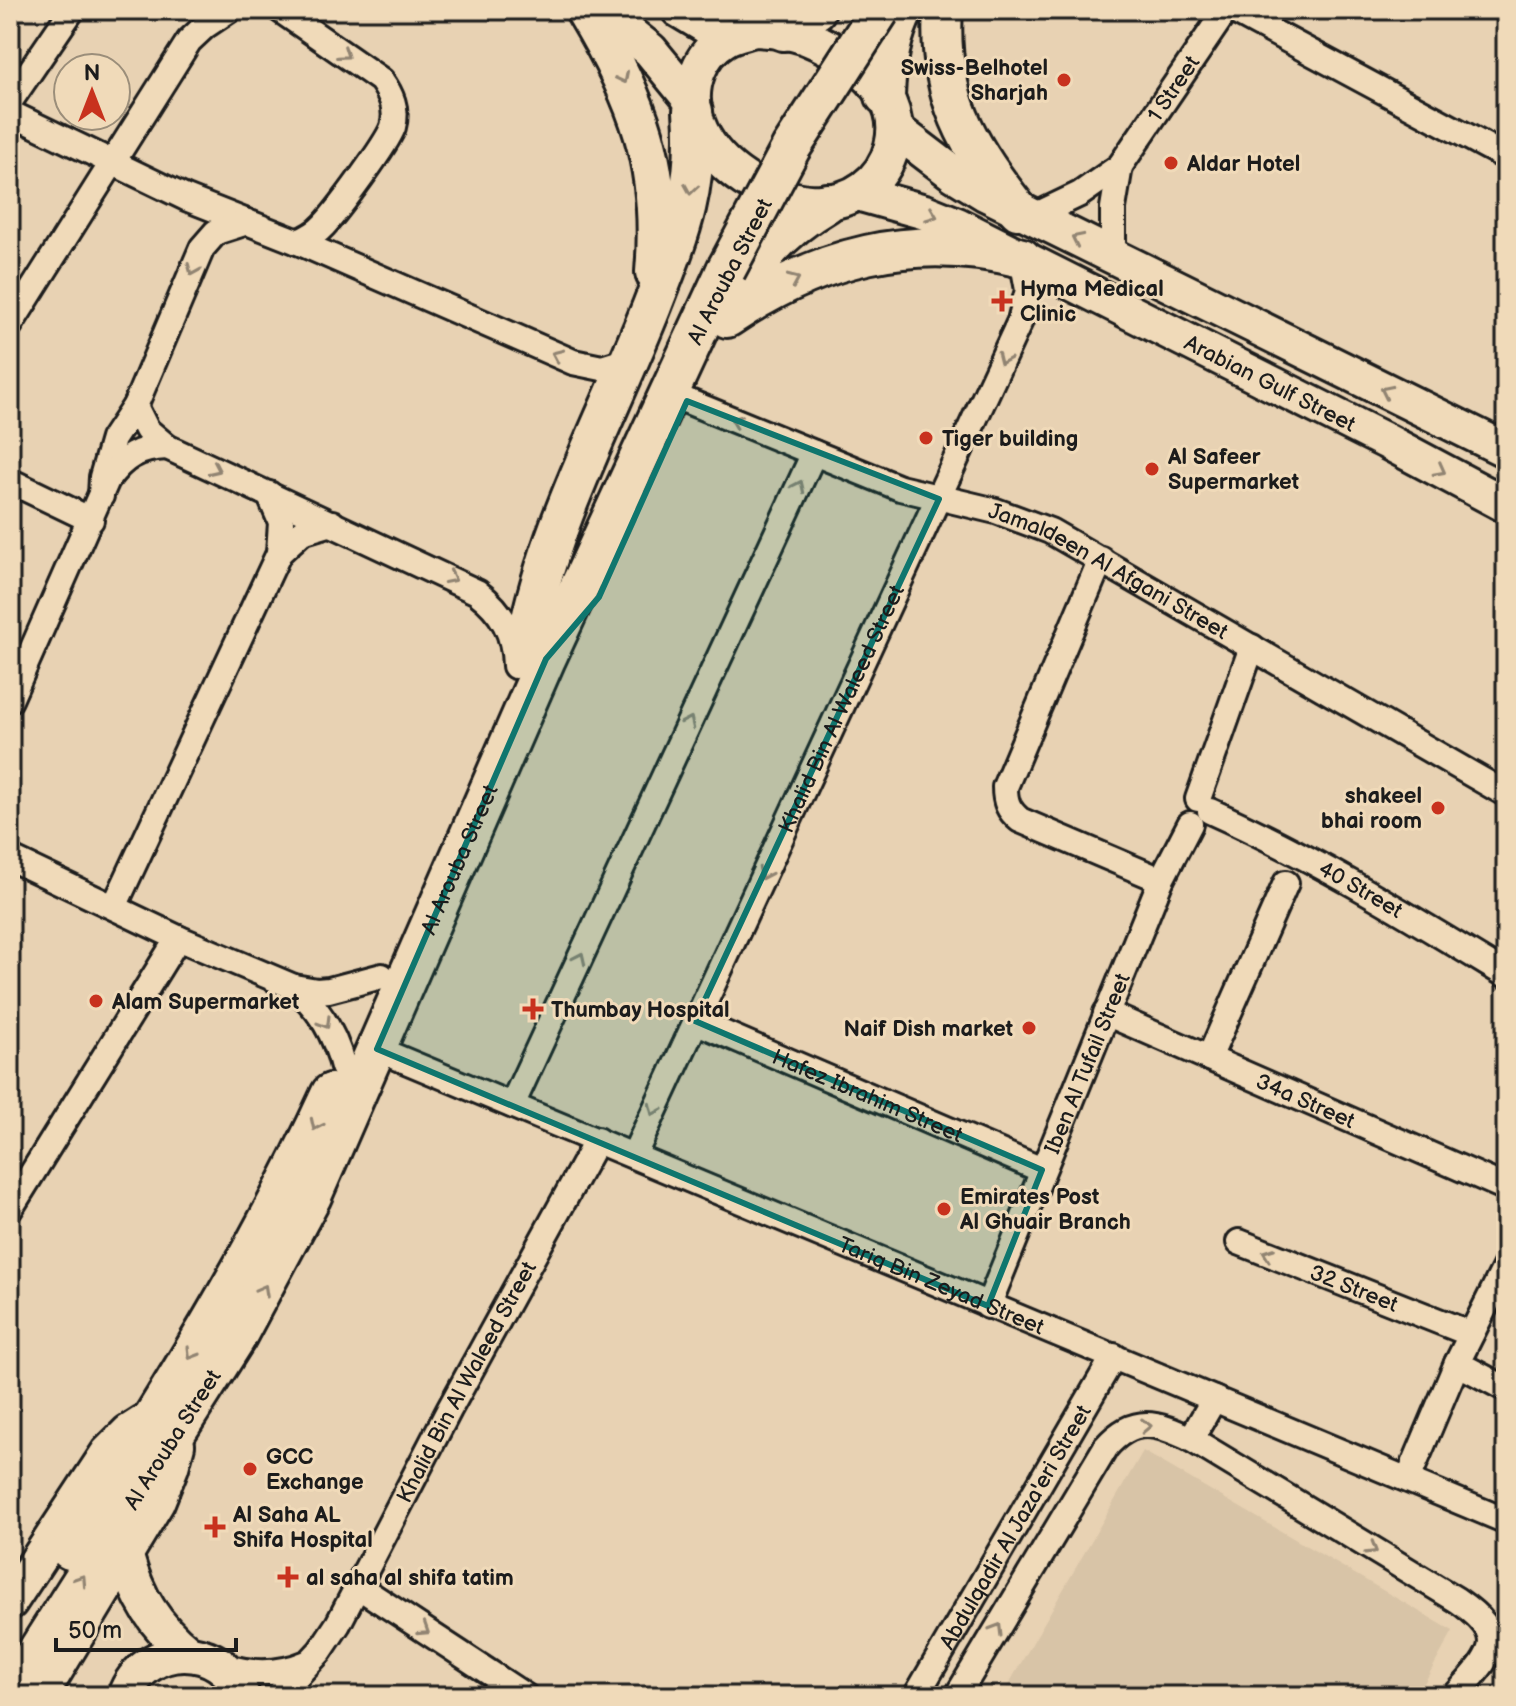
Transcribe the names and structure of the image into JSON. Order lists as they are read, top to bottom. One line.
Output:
{"streets":{"main road":["Al Arouba Street","Arabian Gulf Street"],"street":["1 Street","Jamaldeen Al Afgani Street","Khalid Bin Al Waleed Street","40 Street","Iben Al Tufail Street","Hafez Ibrahim Street","34a Street","Tariq Bin Zeyad Street","32 Street","Abdulqadir Al Jaza'eri Street"]},"crossings":[["1 Street","Arabian Gulf Street"],["Al Arouba Street","Tariq Bin Zeyad Street"],["Arabian Gulf Street","Khalid Bin Al Waleed Street"],["Jamaldeen Al Afgani Street","Khalid Bin Al Waleed Street"],["Jamaldeen Al Afgani Street","Iben Al Tufail Street"],["Khalid Bin Al Waleed Street","Hafez Ibrahim Street"],["Khalid Bin Al Waleed Street","Tariq Bin Zeyad Street"],["40 Street","Iben Al Tufail Street"],["Iben Al Tufail Street","Hafez Ibrahim Street"],["Iben Al Tufail Street","34a Street"],["Iben Al Tufail Street","Tariq Bin Zeyad Street"],["Tariq Bin Zeyad Street","Abdulqadir Al Jaza'eri Street"]],"one_way":["32 Street"],"places":{"other":["Swiss-Belhotel Sharjah","Aldar Hotel","Tiger building","Al Safeer Supermarket","shakeel bhai room","Alam Supermarket","Naif Dish market","Emirates Post Al Ghuair Branch","GCC Exchange"],"health":["Hyma Medical Clinic","Thumbay Hospital","Al Saha AL Shifa Hospital","al saha al shifa tatim"]},"scale_bar":"50 m","north":"top"}
